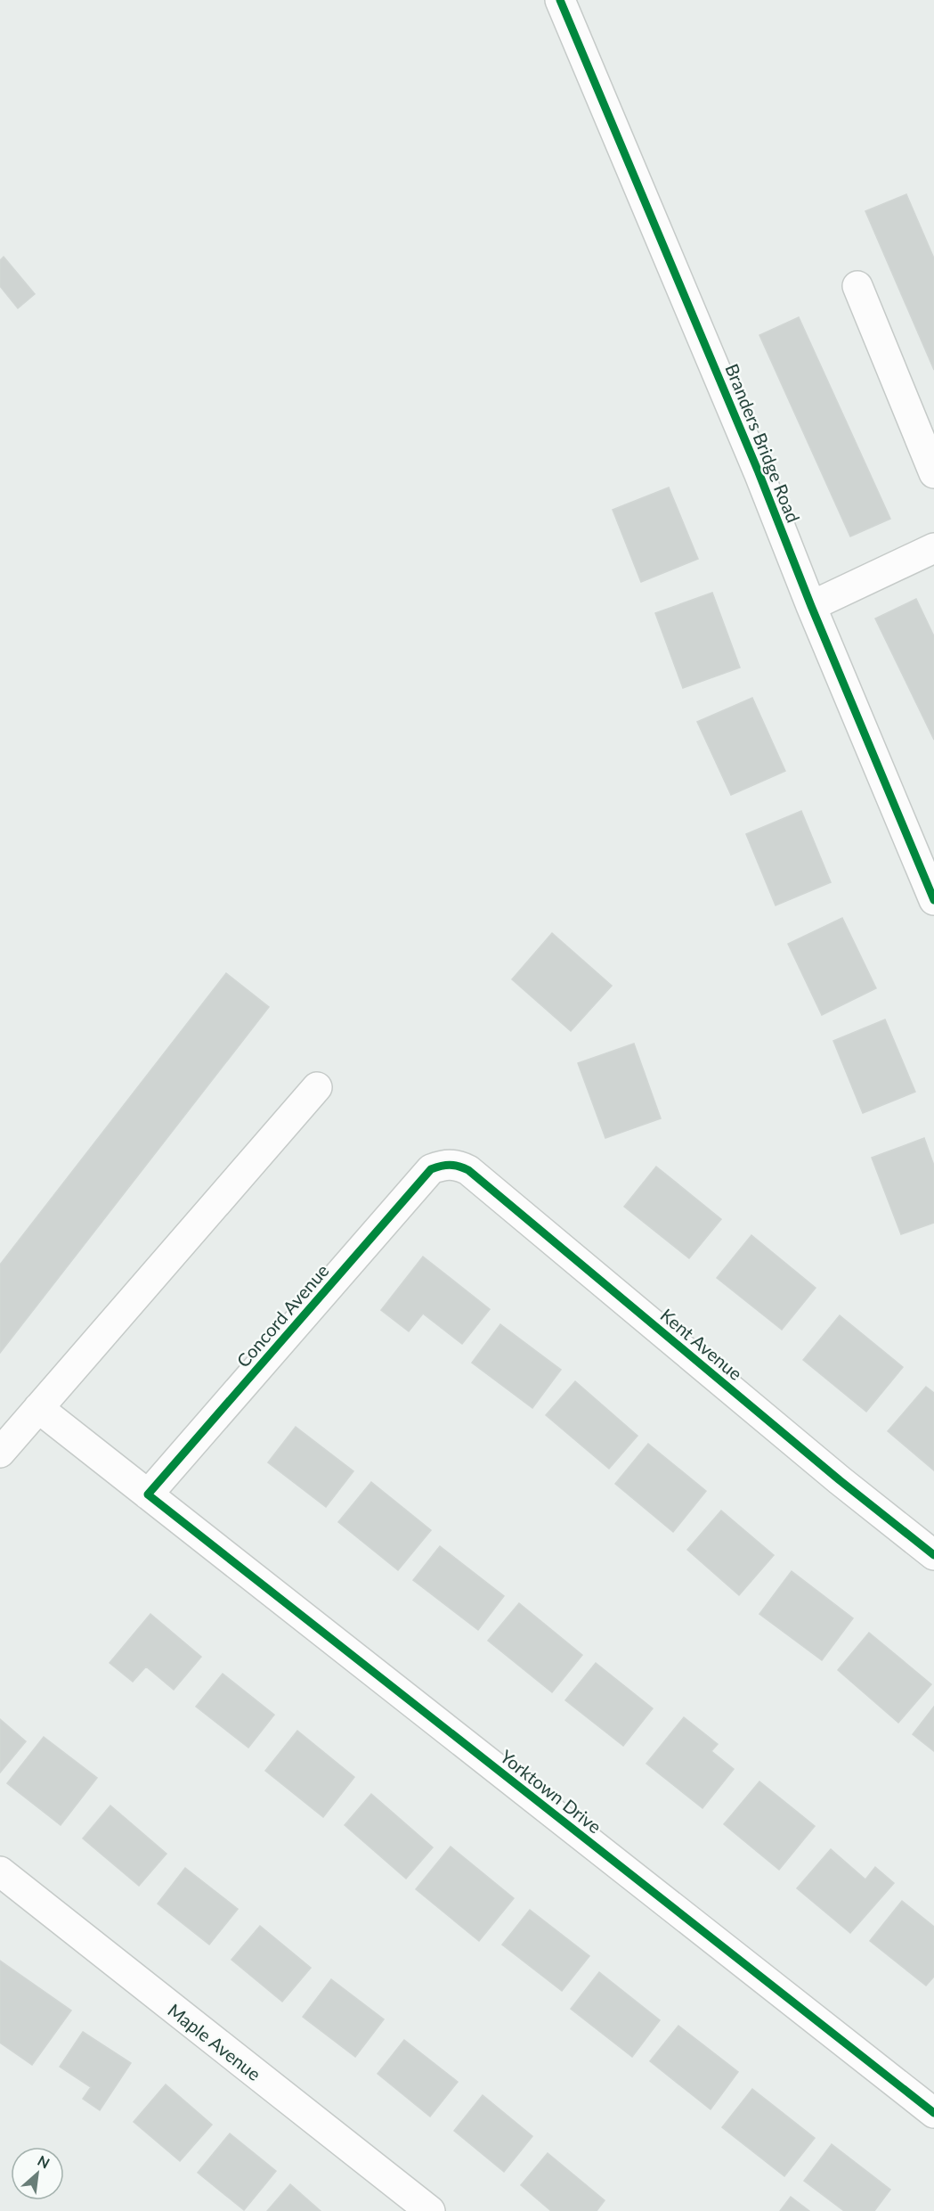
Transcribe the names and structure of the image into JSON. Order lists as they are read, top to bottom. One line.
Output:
{"streets":{"street":["Branders Bridge Road","Concord Avenue","Kent Avenue","Yorktown Drive","Maple Avenue"]},"crossings":[["Concord Avenue","Kent Avenue"],["Concord Avenue","Yorktown Drive"]],"north":"top right"}
